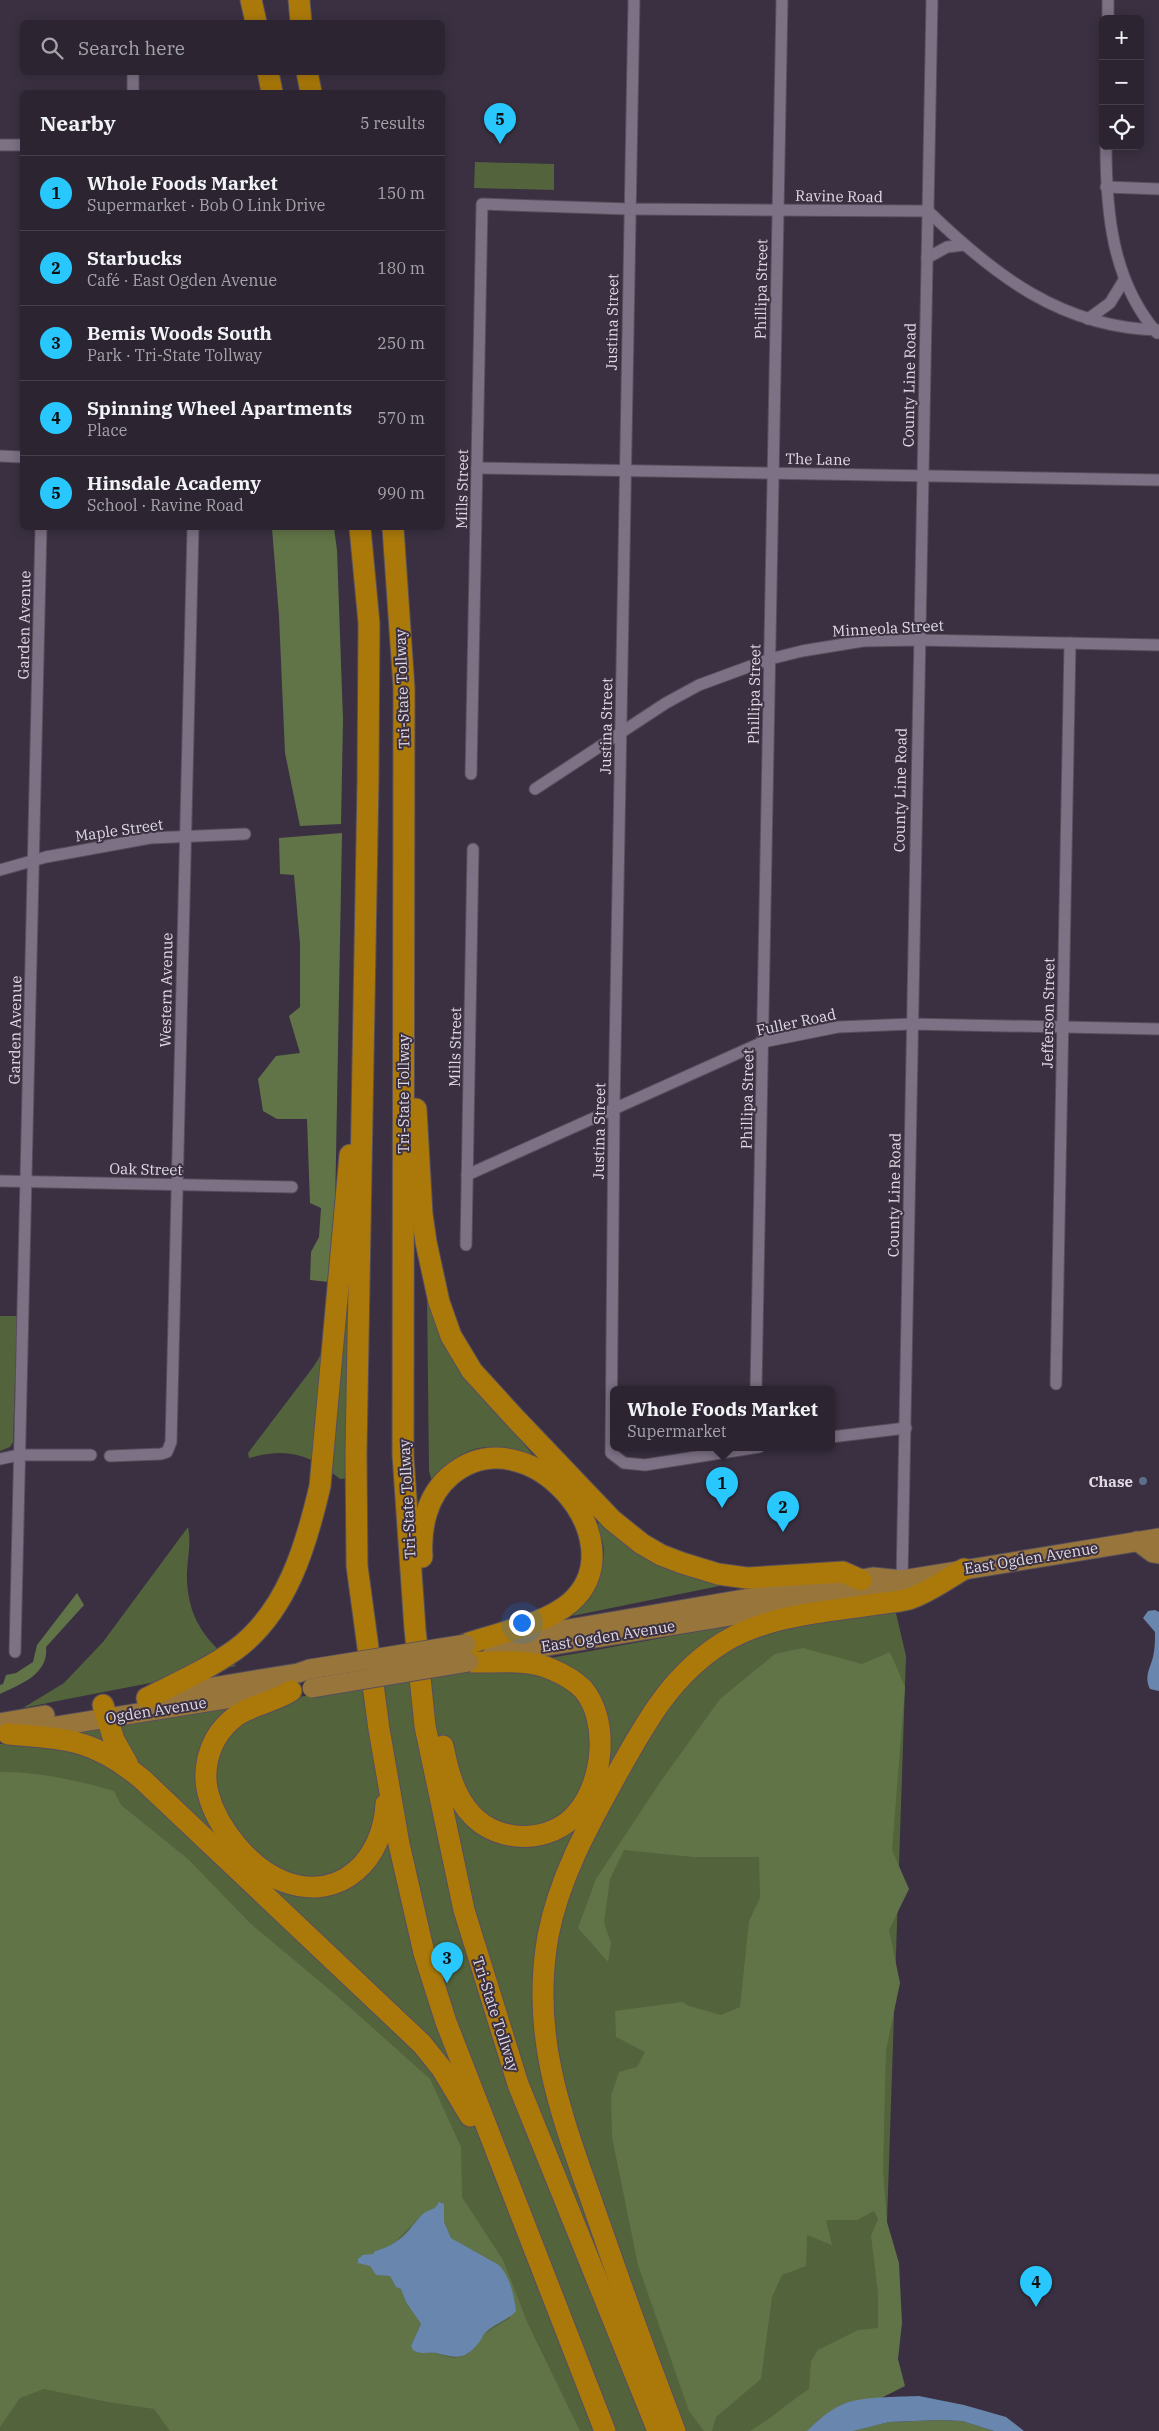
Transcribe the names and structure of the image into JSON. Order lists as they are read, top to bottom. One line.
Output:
{"streets":{"highway":["Tri-State Tollway"],"main road":["East Ogden Avenue","Ogden Avenue"],"street":["Ravine Road","Phillipa Street","Justina Street","County Line Road","The Lane","Mills Street","Garden Avenue","Minneola Street","Maple Street","Western Avenue","Jefferson Street","Fuller Road","Oak Street"]},"crossings":[["Ravine Road","Phillipa Street"],["Ravine Road","Justina Street"],["Ravine Road","County Line Road"],["Ravine Road","Mills Street"],["Phillipa Street","The Lane"],["Phillipa Street","Minneola Street"],["Phillipa Street","Fuller Road"],["Justina Street","The Lane"],["Justina Street","Minneola Street"],["Justina Street","Fuller Road"],["County Line Road","The Lane"],["County Line Road","Minneola Street"],["County Line Road","Fuller Road"],["County Line Road","East Ogden Avenue"],["The Lane","Mills Street"],["Mills Street","Fuller Road"],["Garden Avenue","Maple Street"],["Garden Avenue","Oak Street"],["Minneola Street","Jefferson Street"],["Maple Street","Western Avenue"],["Western Avenue","Oak Street"],["Jefferson Street","Fuller Road"],["East Ogden Avenue","Ogden Avenue"]],"places":["Chase"],"page":{"map_buttons":["+","−"],"search":"Search here","heading":["Nearby","5 results"],"pins":["5","1","2","3","4"],"list":[{"mark":"1","name":"Whole Foods Market","note":"Supermarket · Bob O Link Drive","value":"150 m"},{"mark":"2","name":"Starbucks","note":"Café · East Ogden Avenue","value":"180 m"},{"mark":"3","name":"Bemis Woods South","note":"Park · Tri-State Tollway","value":"250 m"},{"mark":"4","name":"Spinning Wheel Apartments","note":"Place","value":"570 m"},{"mark":"5","name":"Hinsdale Academy","note":"School · Ravine Road","value":"990 m"}],"popup":["Whole Foods Market","Supermarket"]}}
